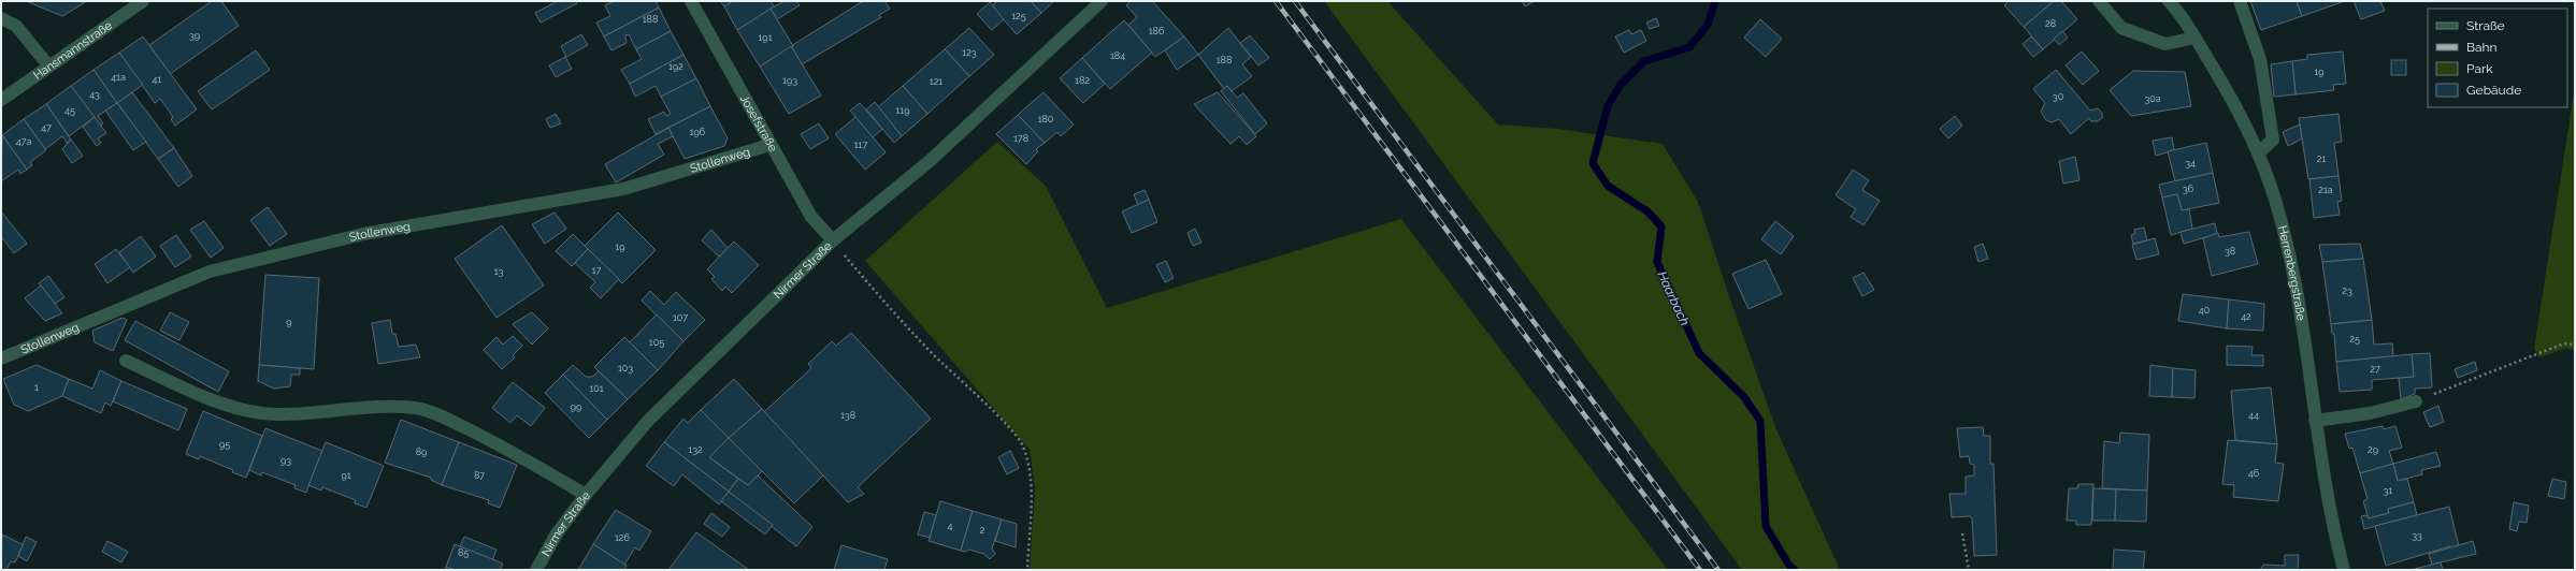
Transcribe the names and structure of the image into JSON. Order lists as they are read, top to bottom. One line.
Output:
{"streets":{"street":["Hansmannstraße","Josefstraße","Stollenweg","Nirmer Straße","Herrenbergstraße"]},"crossings":[["Josefstraße","Stollenweg"],["Josefstraße","Nirmer Straße"]],"water":["Haarbach"],"house_numbers":["125","188","28","186","39","191","123","184","188","192","19","41a","41","193","182","121","43","30","30a","45","119","180","47","196","178","47a","117","21","34","36","21a","19","38","17","13","23","40","42","107","9","25","105","103","27","1","101","99","138","44","95","132","29","89","93","46","91","87","31","4","2","33","126","85"],"legend":["Straße","Bahn","Park","Gebäude"]}
